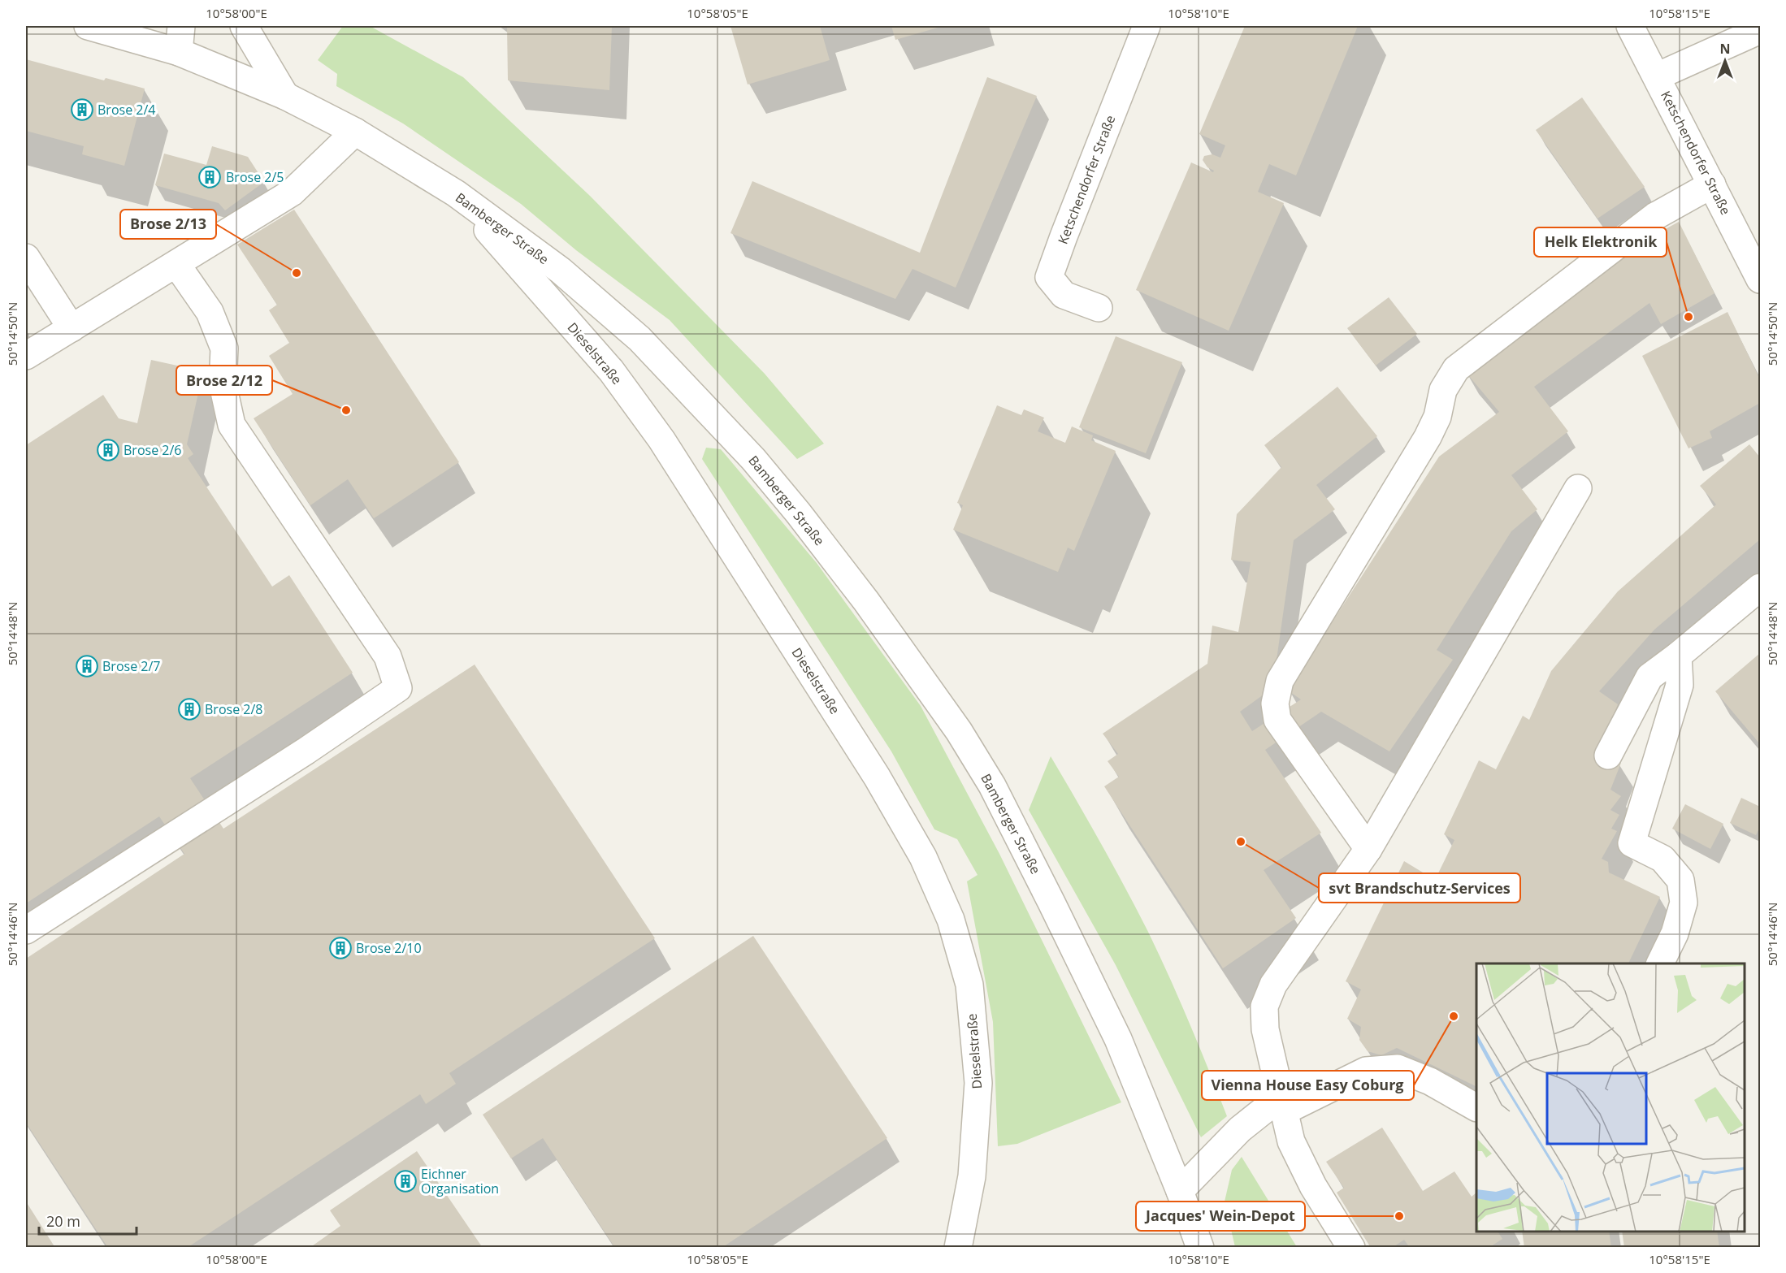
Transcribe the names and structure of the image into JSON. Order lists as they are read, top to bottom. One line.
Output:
{"streets":{"street":["Ketschendorfer Straße","Bamberger Straße","Dieselstraße"]},"crossings":[["Bamberger Straße","Dieselstraße"]],"places":{"building":["Brose 2/4","Brose 2/5","Brose 2/6","Brose 2/7","Brose 2/8","Brose 2/10","Eichner Organisation"],"other":["Brose 2/13","Helk Elektronik","Brose 2/12","svt Brandschutz-Services","Vienna House Easy Coburg","Jacques' Wein-Depot"]},"scale_bar":"20 m","north":"top","coordinates":["10°58'00\"E","10°58'05\"E","10°58'10\"E","10°58'15\"E","50°14'50\"N","50°14'48\"N","50°14'46\"N"]}
